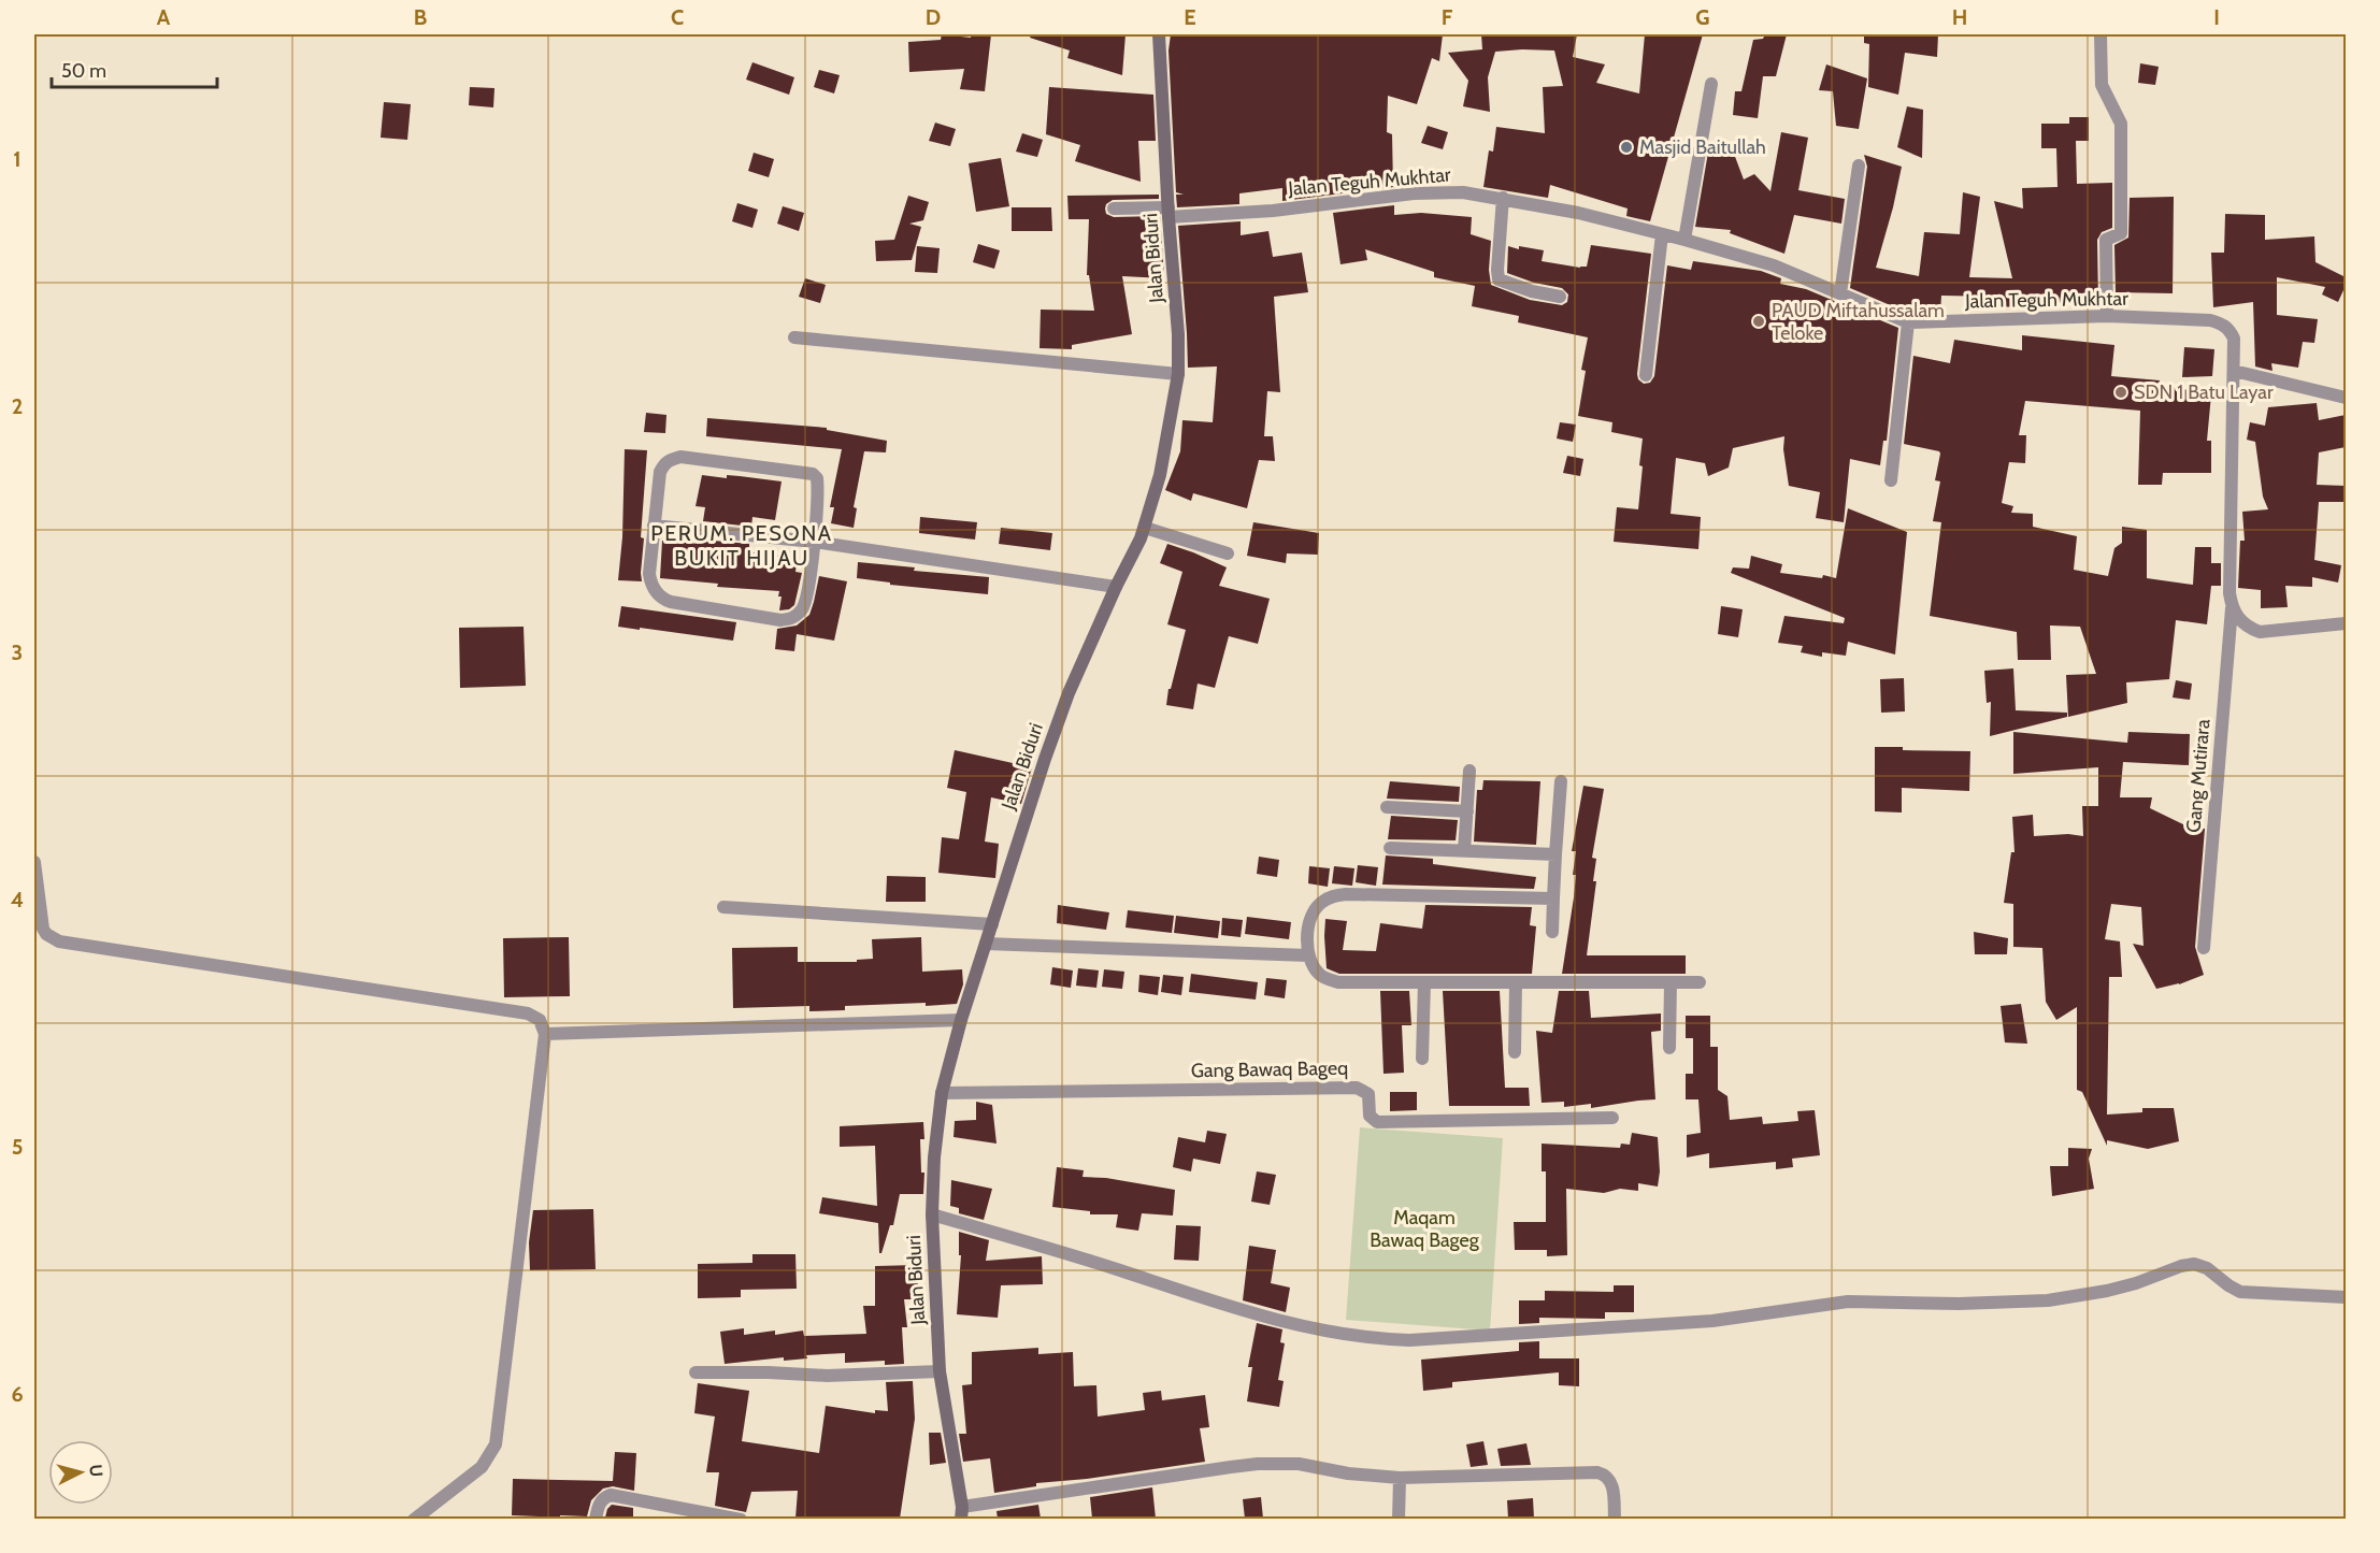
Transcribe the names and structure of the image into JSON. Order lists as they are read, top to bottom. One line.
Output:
{"streets":{"street":["Jalan Teguh Mukhtar","Jalan Biduri","Gang Mutirara","Gang Bawaq Bageq"]},"crossings":[["Jalan Teguh Mukhtar","Jalan Biduri"],["Jalan Teguh Mukhtar","Gang Mutirara"],["Jalan Biduri","Gang Bawaq Bageq"]],"districts":["PERUM. PESONA BUKIT HIJAU"],"parks":["Maqam Bawaq Bageg"],"places":["Masjid Baitullah","PAUD Miftahussalam Teloke","SDN 1 Batu Layar"],"scale_bar":"50 m","north":"right","grid":{"columns":["A","B","C","D","E","F","G","H","I"],"rows":["1","2","3","4","5","6"]}}
